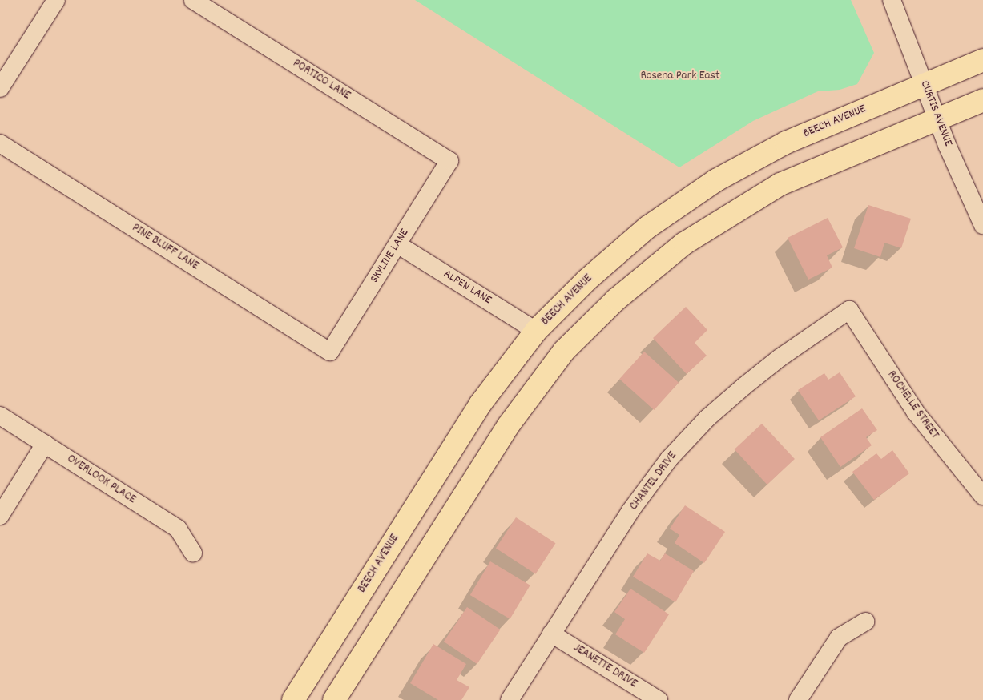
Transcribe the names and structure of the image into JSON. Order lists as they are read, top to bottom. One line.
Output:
{"streets":{"main road":["BEECH AVENUE"],"street":["PORTICO LANE","CURTIS AVENUE","PINE BLUFF LANE","SKYLINE LANE","ALPEN LANE","ROCHELLE STREET","OVERLOOK PLACE","CHANTEL DRIVE","JEANETTE DRIVE"]},"crossings":[["PORTICO LANE","SKYLINE LANE"],["CURTIS AVENUE","BEECH AVENUE"],["BEECH AVENUE","ALPEN LANE"],["PINE BLUFF LANE","SKYLINE LANE"],["SKYLINE LANE","ALPEN LANE"],["ROCHELLE STREET","CHANTEL DRIVE"],["CHANTEL DRIVE","JEANETTE DRIVE"]],"parks":["Rosena Park East"]}
